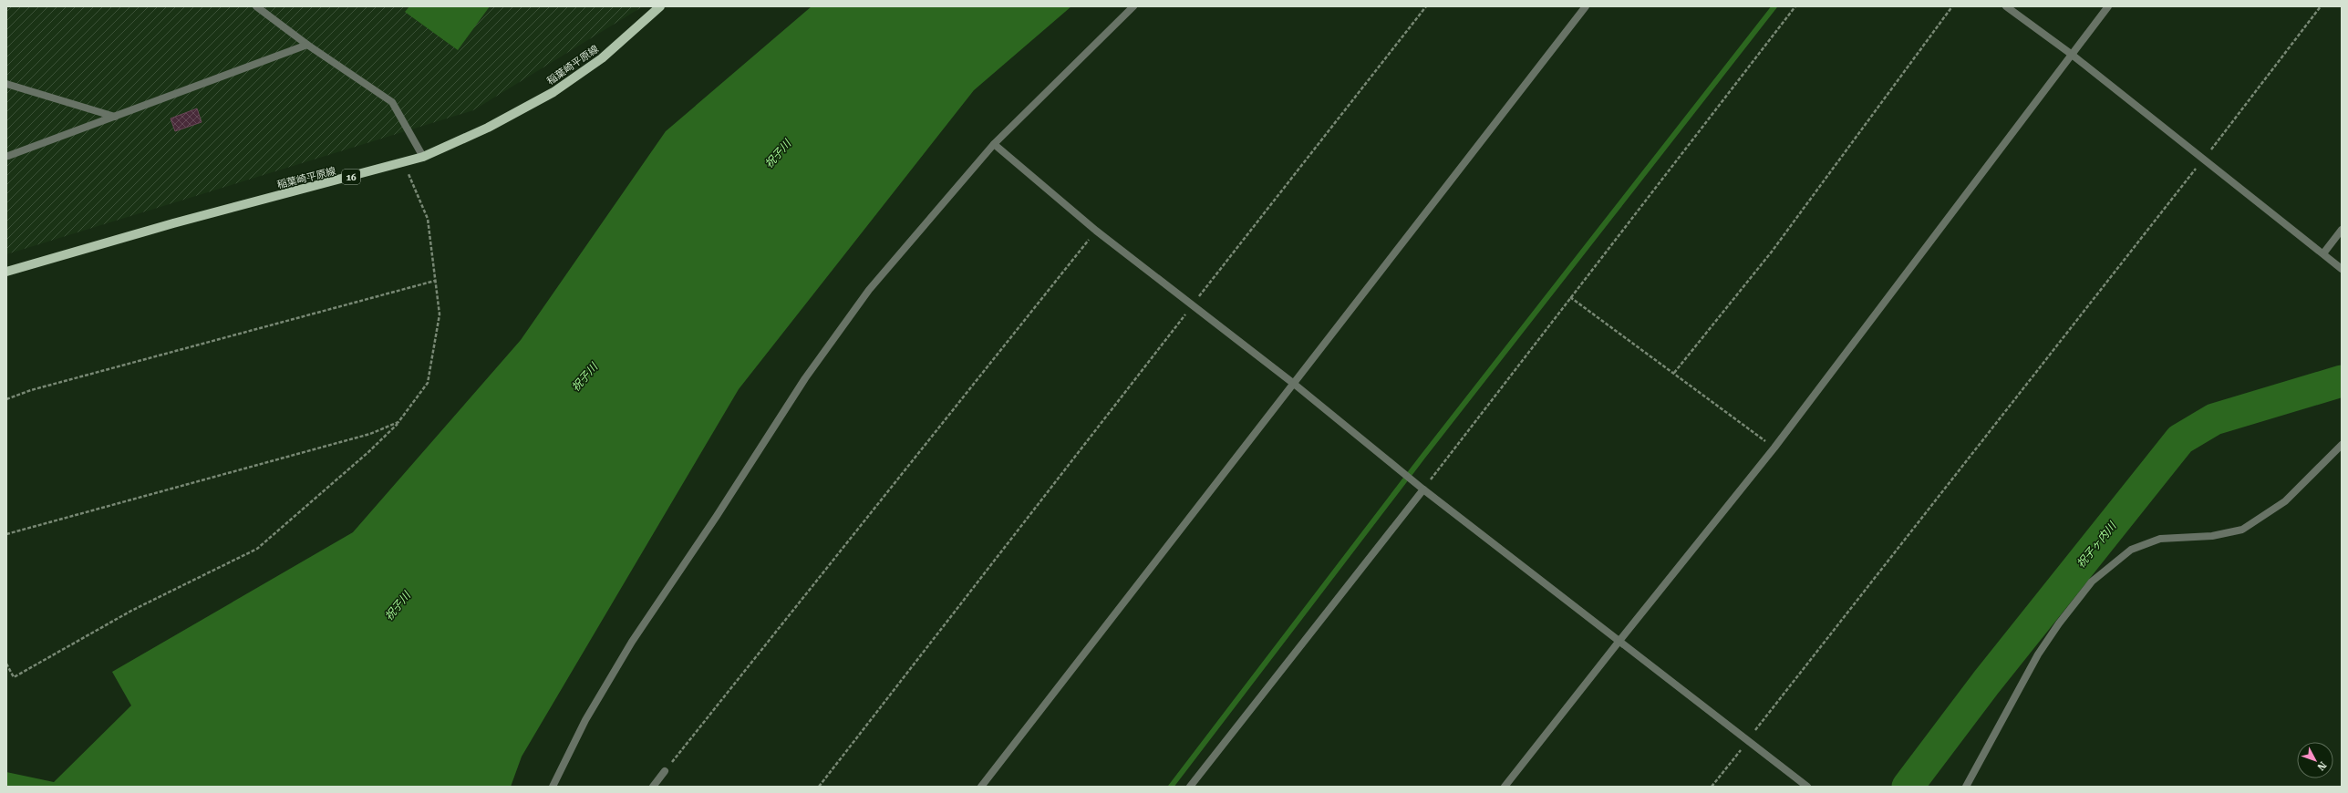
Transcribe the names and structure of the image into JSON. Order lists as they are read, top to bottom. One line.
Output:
{"streets":{"main road":["稲葉崎平原線","16"]},"water":["祝子川","祝子ヶ内川"],"north":"bottom right"}
